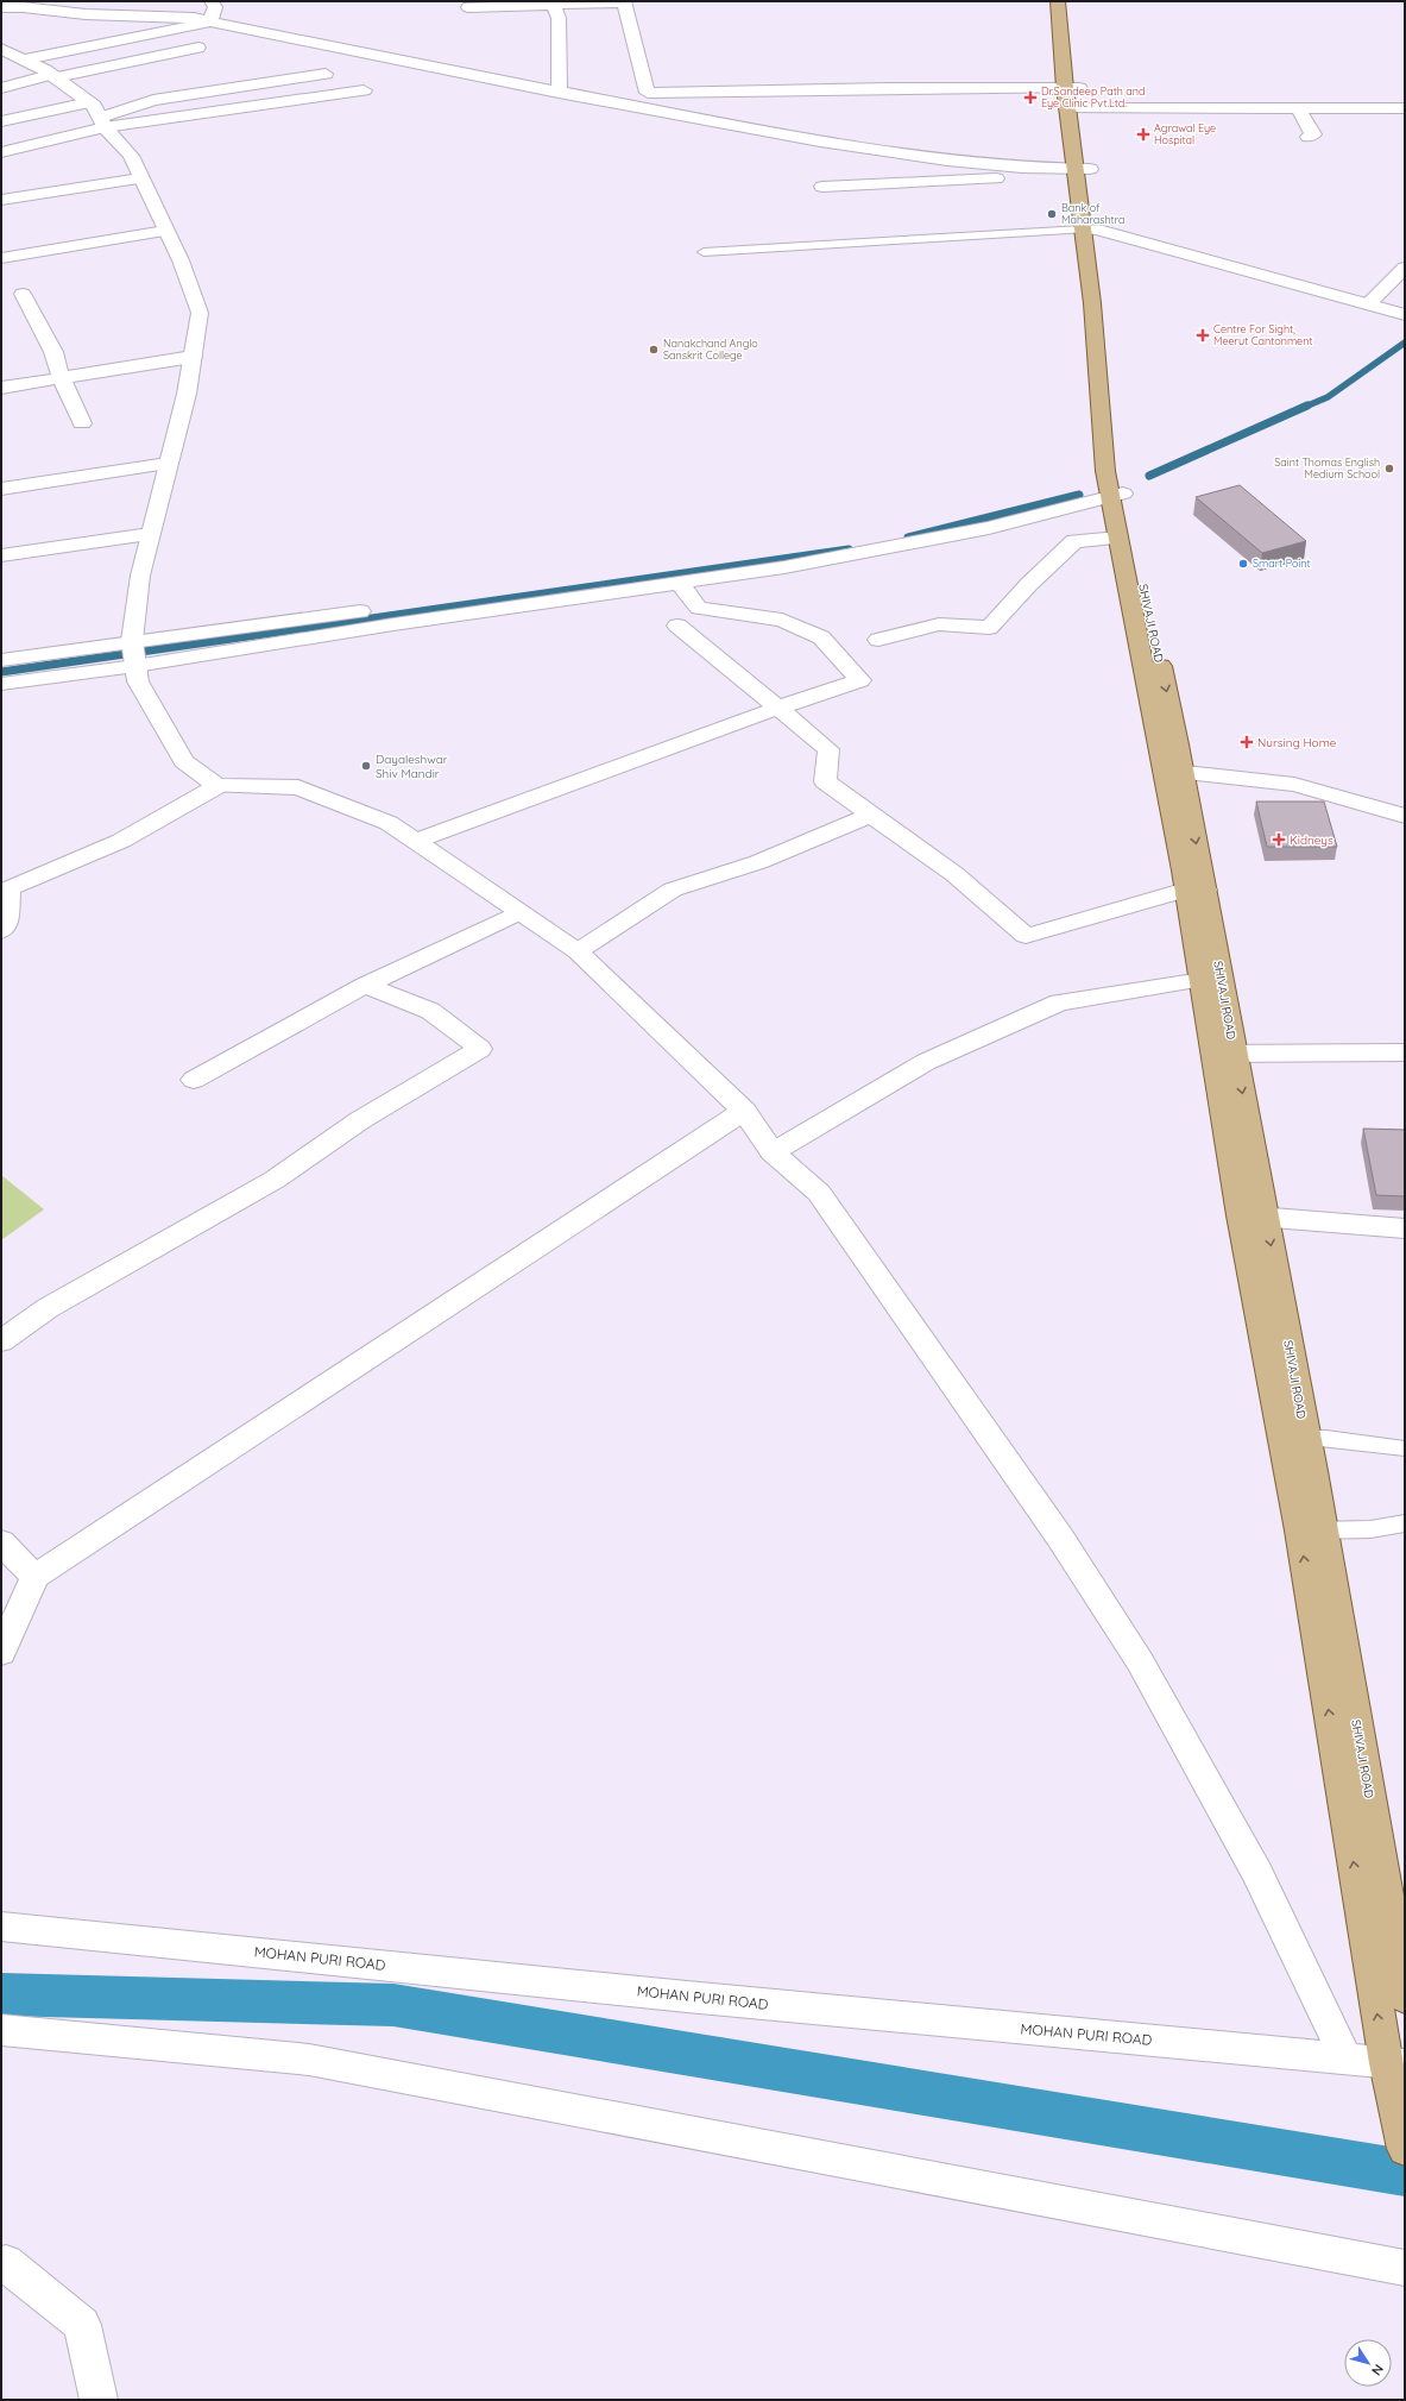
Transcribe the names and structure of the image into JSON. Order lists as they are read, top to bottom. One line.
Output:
{"streets":{"main road":["SHIVAJI ROAD"],"street":["MOHAN PURI ROAD"]},"places":{"health":["Dr.Sandeep Path and Eye Clinic Pvt.Ltd.","Agrawal Eye Hospital","Centre For Sight, Meerut Cantonment","Nursing Home","Kidneys"],"other":["Bank of Maharashtra","Nanakchand Anglo Sanskrit College","Saint Thomas English Medium School","Smart Point","Dayaleshwar Shiv Mandir"]},"north":"bottom right"}
